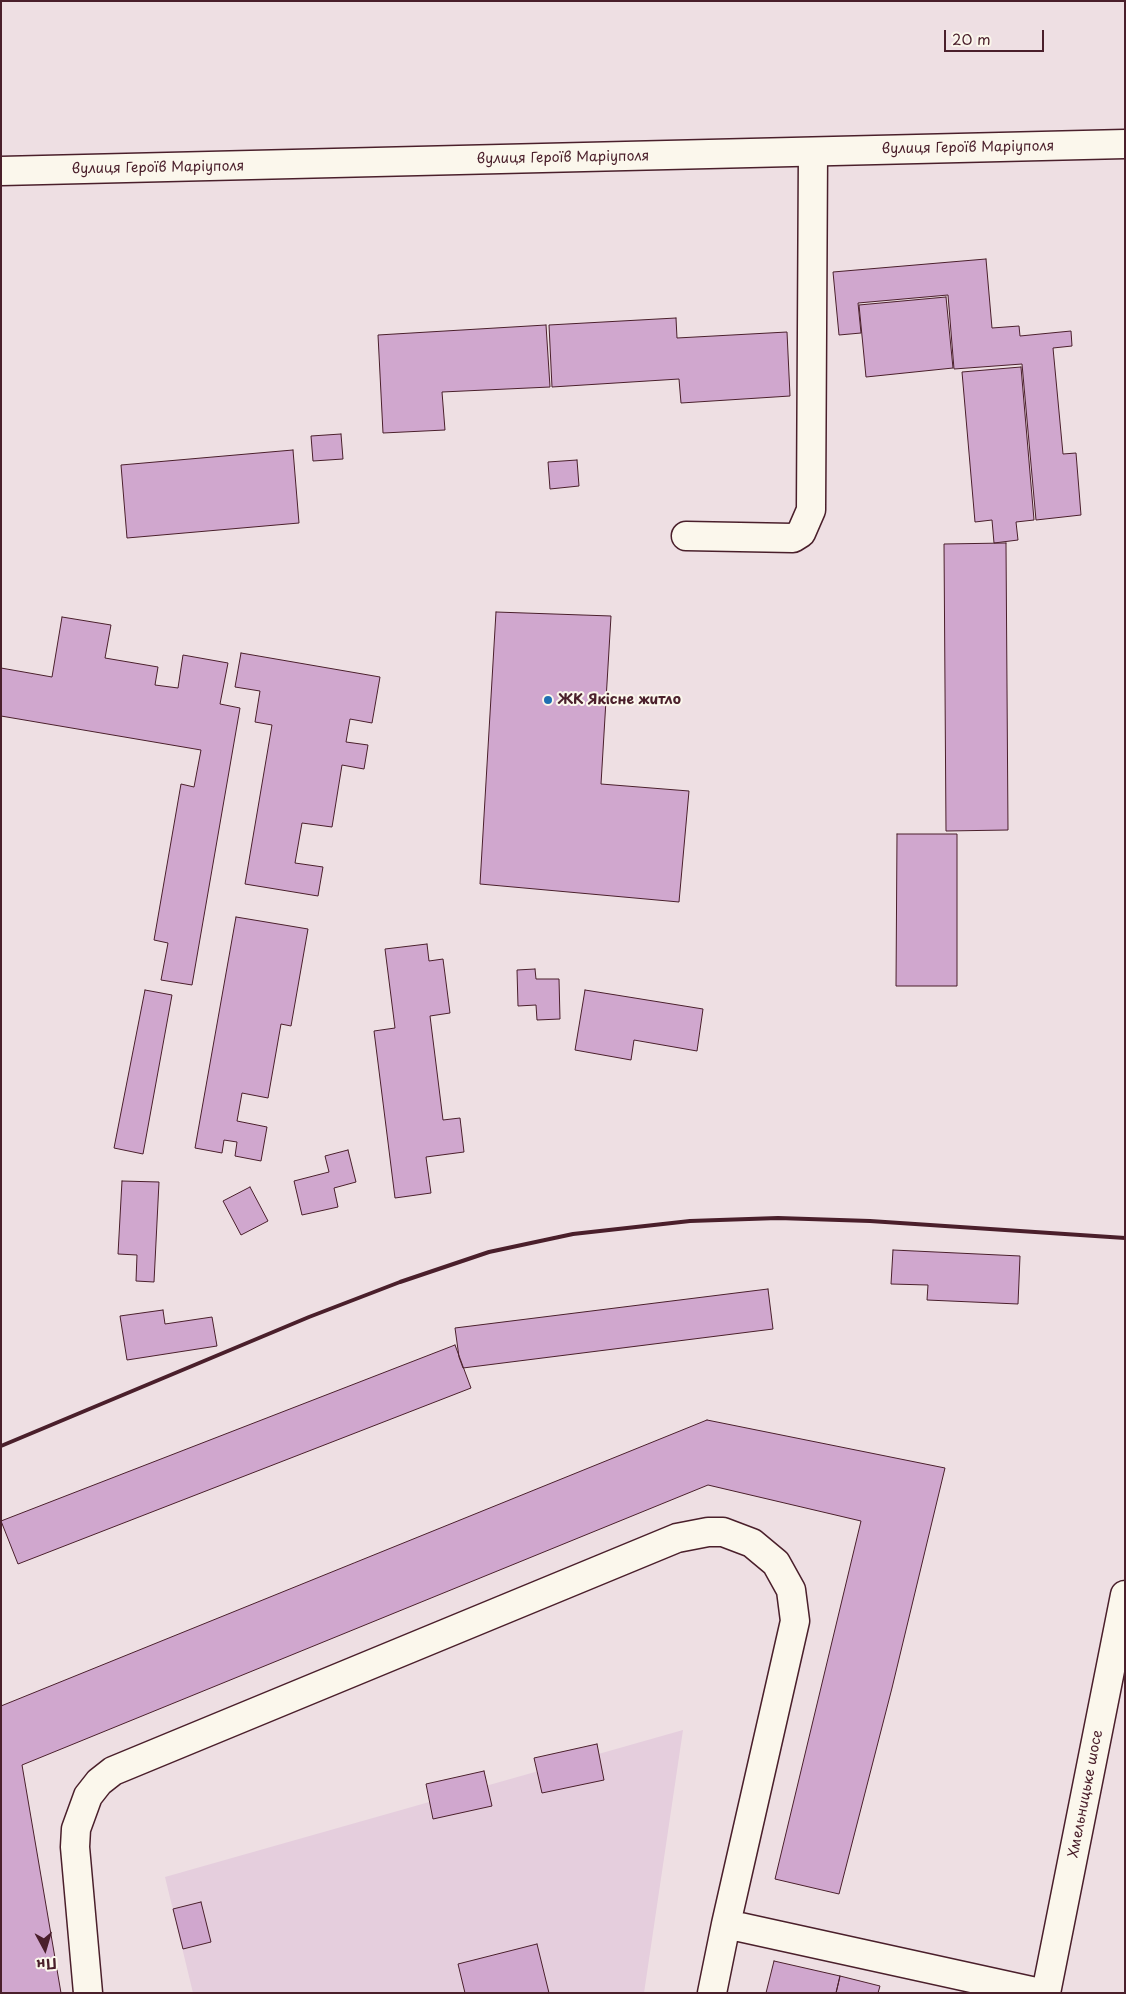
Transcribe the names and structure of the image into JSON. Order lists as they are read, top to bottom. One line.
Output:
{"streets":{"main road":["вулиця Героїв Маріуполя","Хмельницьке шосе"]},"places":["ЖК Якісне житло"],"scale_bar":"20 m","north":"bottom"}
